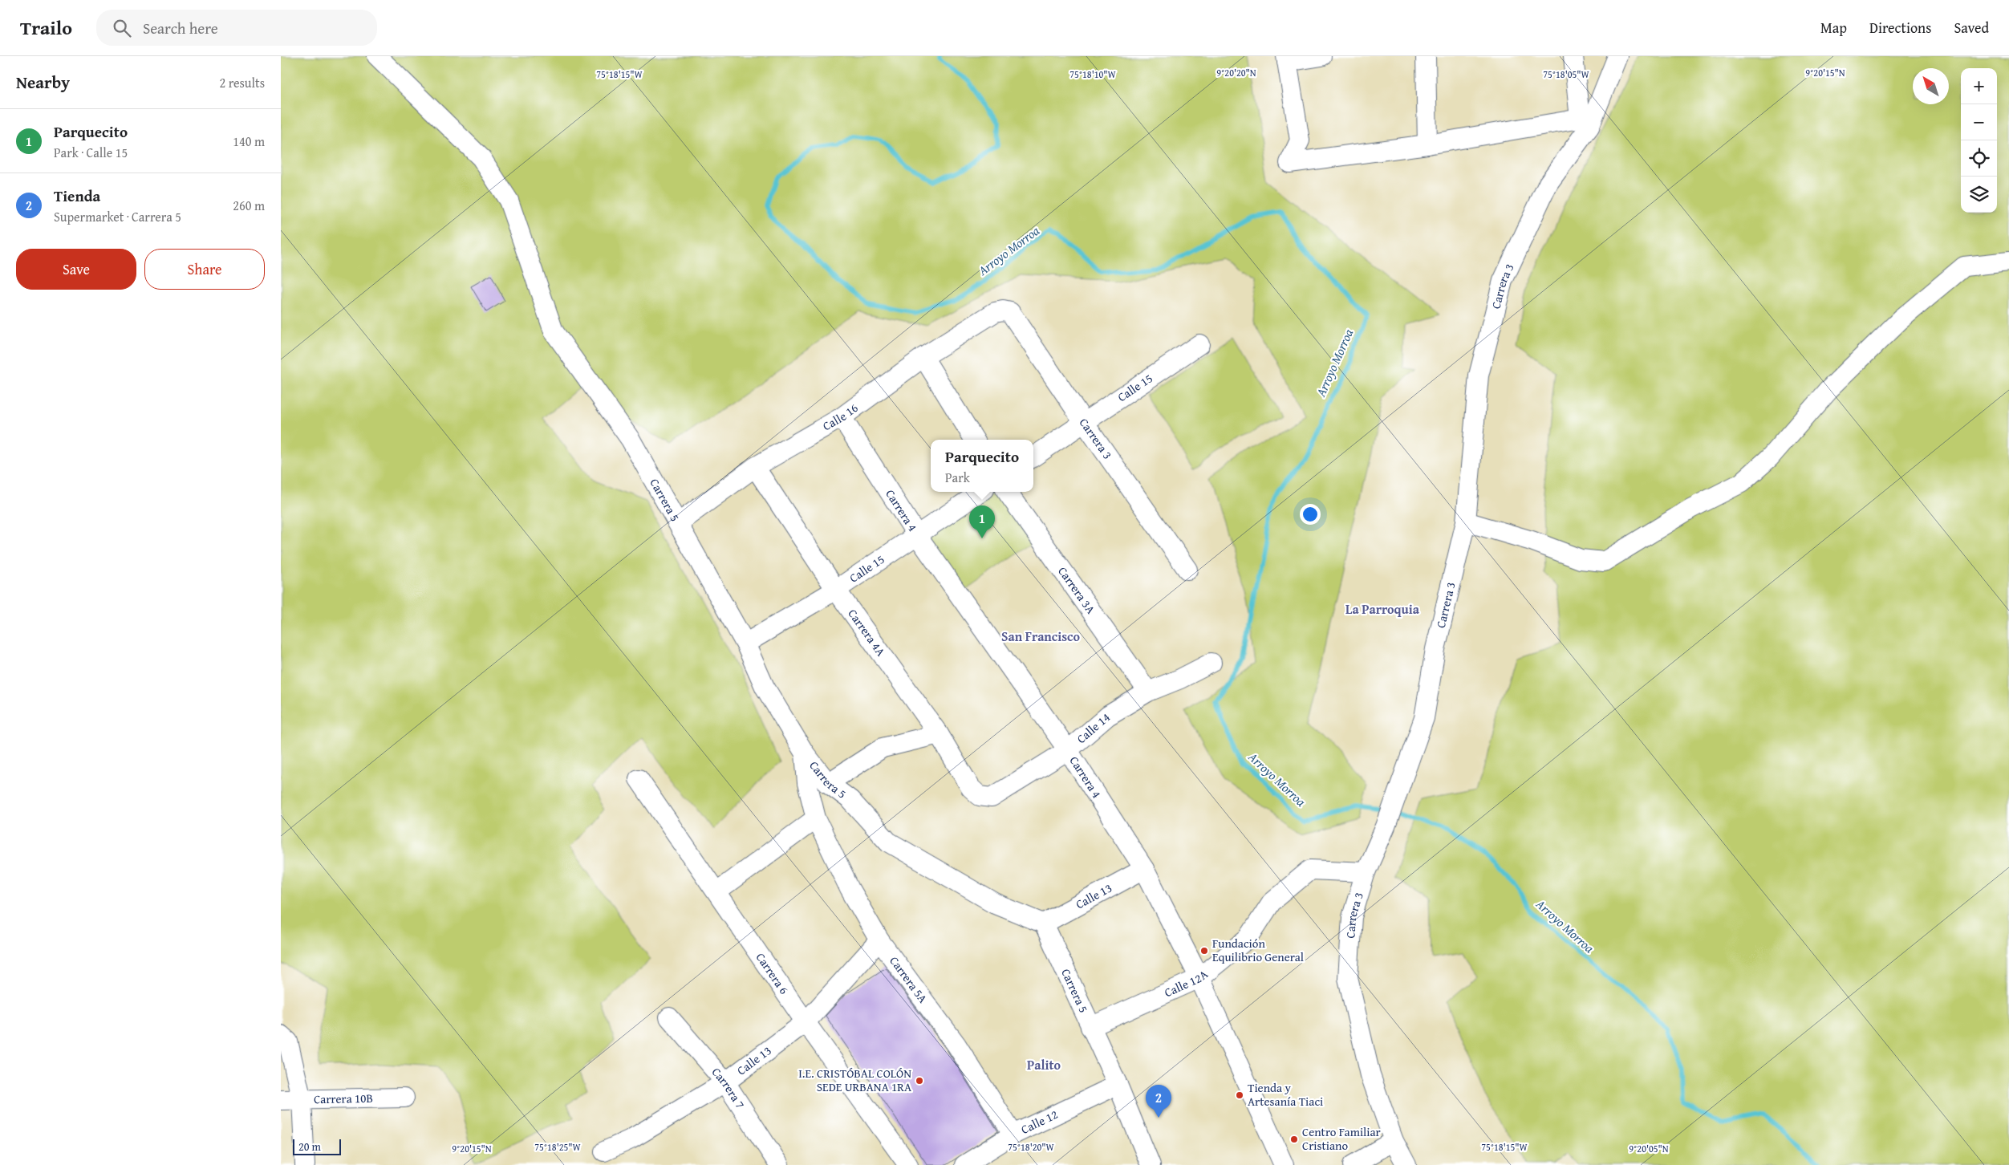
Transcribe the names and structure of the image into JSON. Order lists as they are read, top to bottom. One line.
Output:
{"streets":{"street":["Carrera 3","Calle 15","Calle 16","Carrera 5","Carrera 4","Carrera 3A","Carrera 4A","Calle 14","Calle 13","Carrera 6","Carrera 5A","Calle 12A","Carrera 7","Carrera 10B","Calle 12"]},"crossings":[["Carrera 3","Calle 15"],["Carrera 3","Calle 16"],["Carrera 3","Calle 12A"],["Calle 15","Carrera 5"],["Calle 15","Carrera 4"],["Calle 15","Carrera 4A"],["Calle 16","Carrera 5"],["Calle 16","Carrera 4"],["Calle 16","Carrera 4A"],["Carrera 5","Calle 13"],["Carrera 5","Carrera 5A"],["Carrera 5","Calle 12A"],["Carrera 5","Calle 12"],["Carrera 4","Calle 14"],["Carrera 4","Calle 13"],["Carrera 4","Calle 12A"],["Carrera 3A","Calle 14"],["Carrera 4A","Calle 14"],["Calle 13","Carrera 6"],["Calle 13","Carrera 5A"],["Calle 13","Carrera 7"],["Carrera 5A","Calle 12"]],"districts":["La Parroquia","San Francisco","Palito"],"water":["Arroyo Morroa"],"places":["Fundación Equilibrio General","I.E. CRISTÓBAL COLÓN SEDE URBANA 1RA","Tienda y Artesanía Tiaci","Centro Familiar Cristiano"],"scale_bar":"20 m","north":"top left","page":{"header":"Trailo","search":"Search here","nav":["Map","Directions","Saved"],"heading":["Nearby","2 results"],"map_buttons":["+","−"],"list":[{"mark":"1","name":"Parquecito","note":"Park · Calle 15","value":"140 m"},{"mark":"2","name":"Tienda","note":"Supermarket · Carrera 5","value":"260 m"}],"buttons":["Save","Share"],"popup":["Parquecito","Park"],"pins":["1","2"],"scale":"20 m"},"coordinates":["9°20'20\"N","9°20'15\"N","75°18'15\"W","75°18'10\"W","75°18'05\"W","75°18'25\"W","75°18'20\"W","9°20'05\"N"]}
